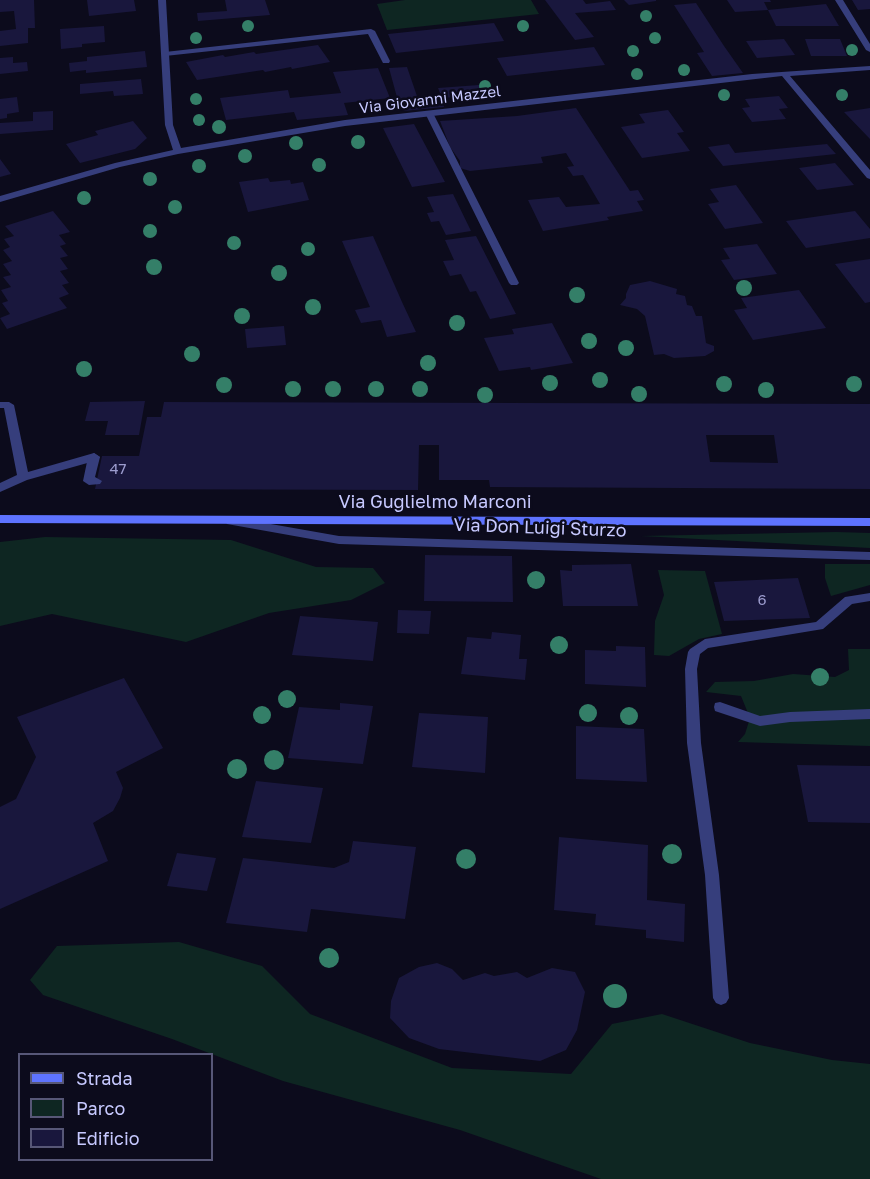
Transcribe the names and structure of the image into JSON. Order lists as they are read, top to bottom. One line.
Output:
{"streets":{"street":["Via Giovanni Mazzel","Via Guglielmo Marconi","Via Don Luigi Sturzo"]},"crossings":[["Via Guglielmo Marconi","Via Don Luigi Sturzo"]],"house_numbers":["47","6"],"legend":["Strada","Parco","Edificio"]}
